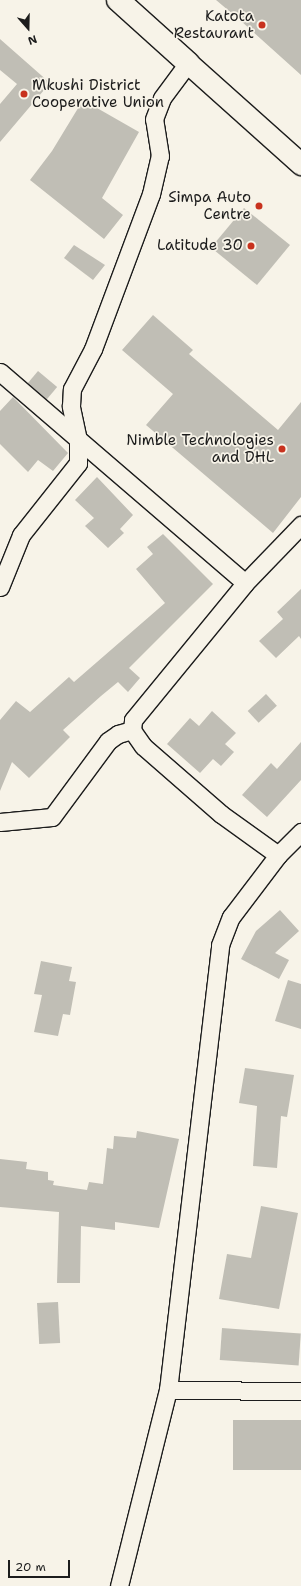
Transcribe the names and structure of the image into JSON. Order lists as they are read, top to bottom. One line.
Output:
{"places":["Katota Restaurant","Mkushi District Cooperative Union","Simpa Auto Centre","Latitude 30","Nimble Technologies and DHL"],"scale_bar":"20 m","north":"bottom"}
